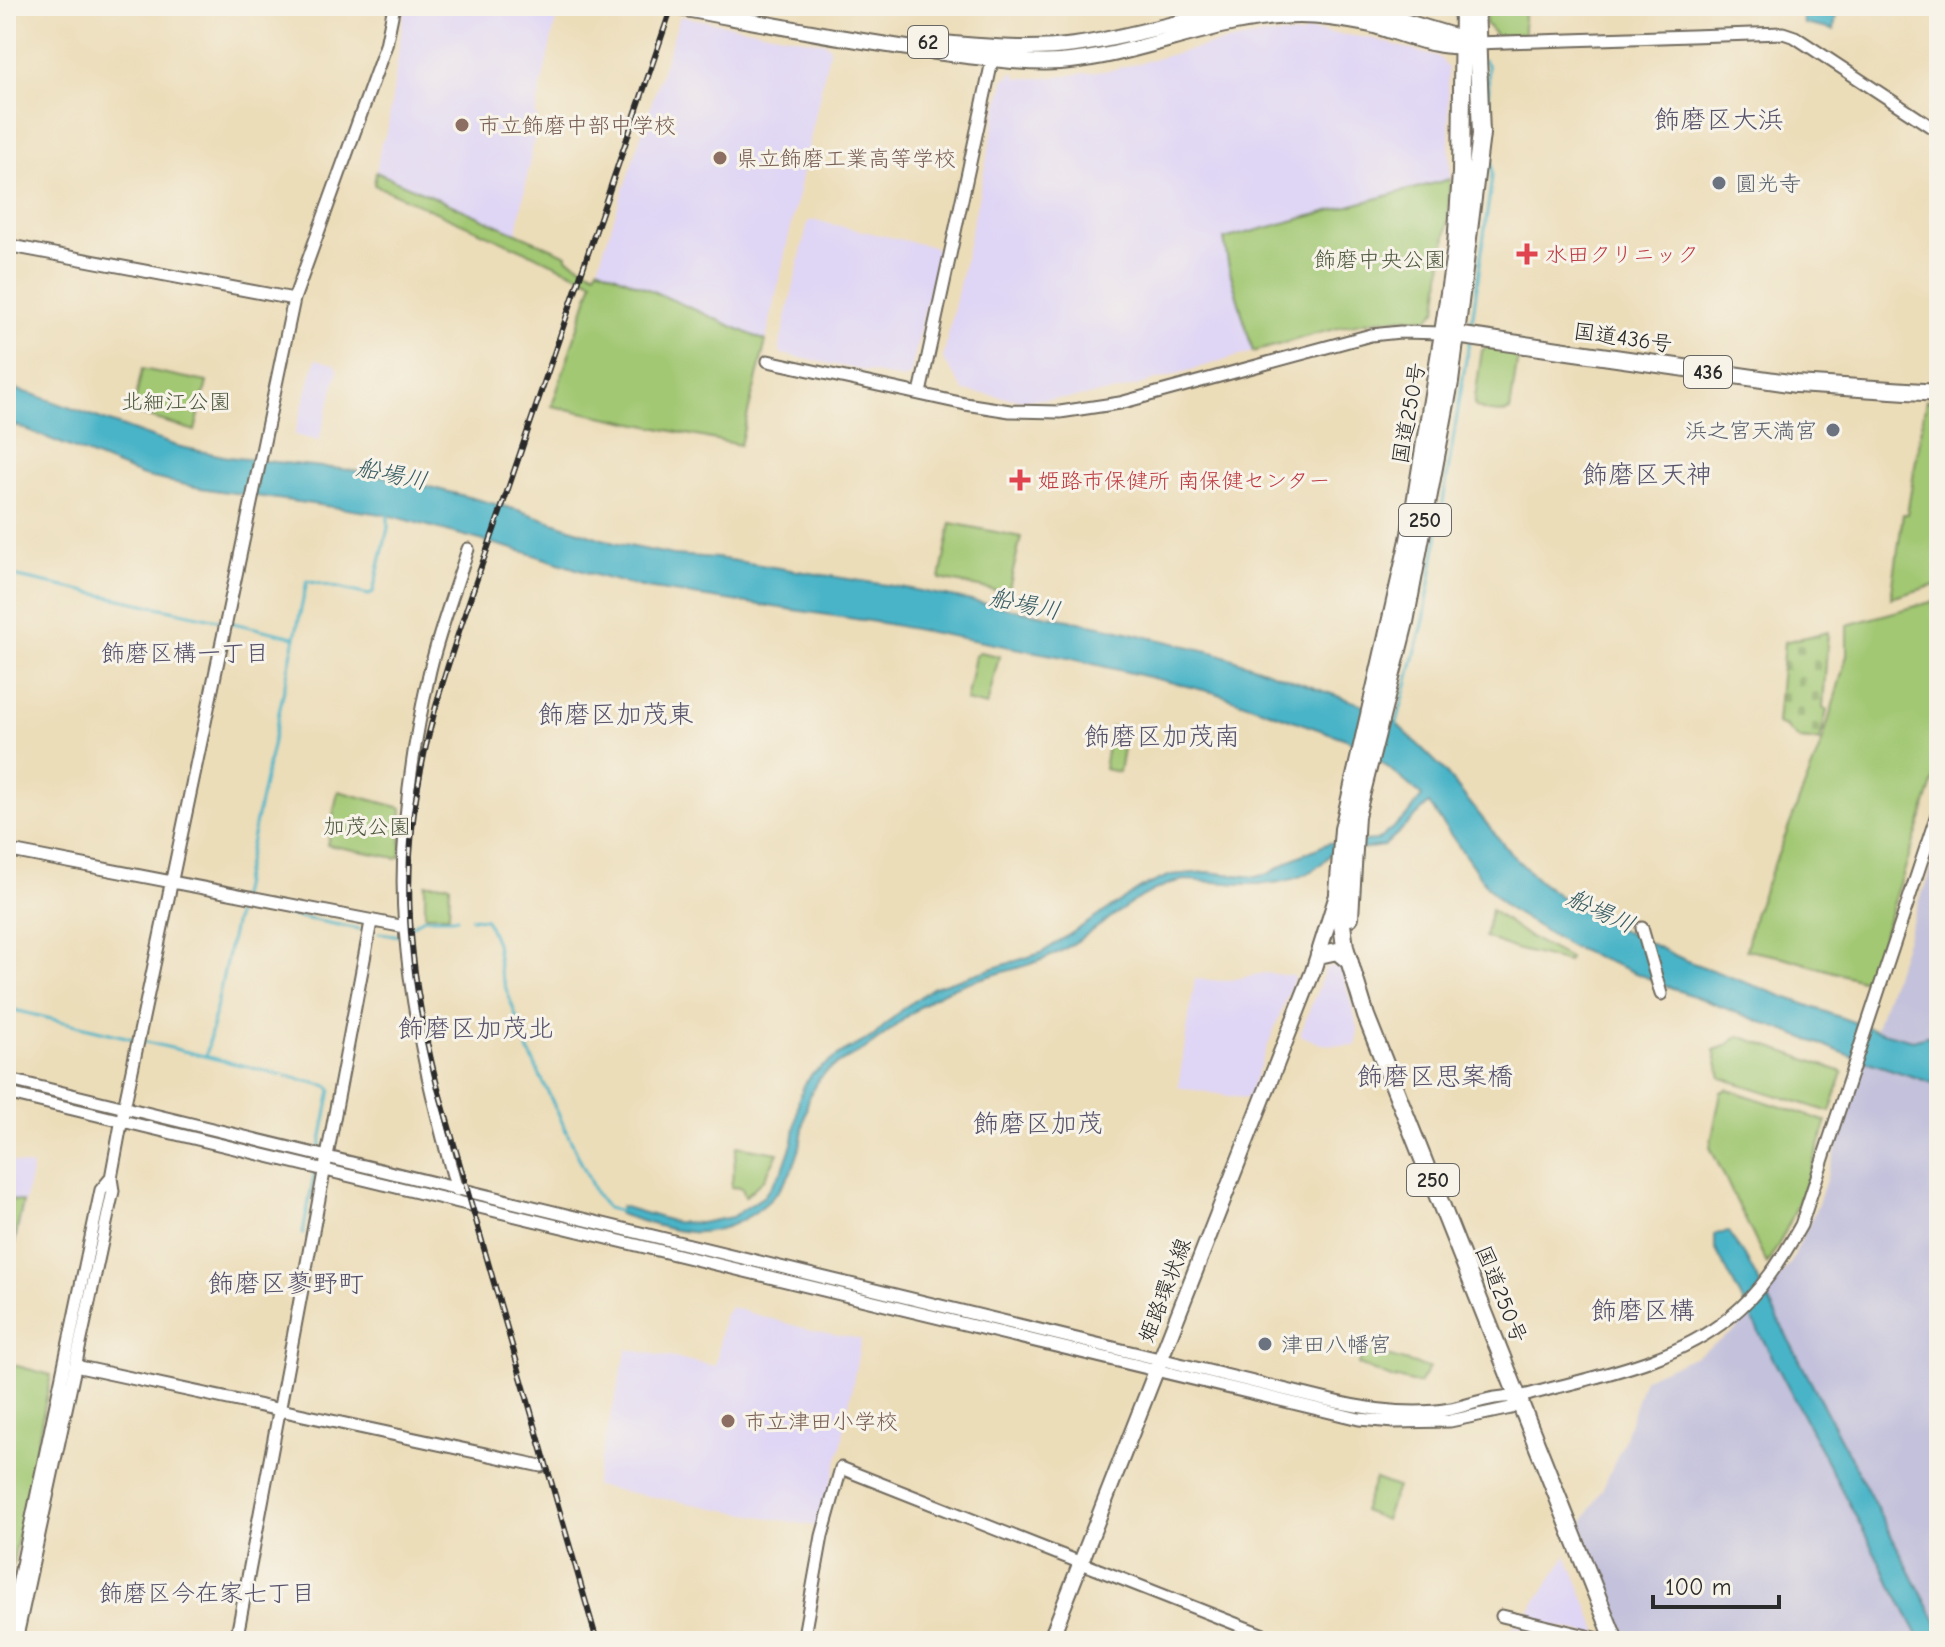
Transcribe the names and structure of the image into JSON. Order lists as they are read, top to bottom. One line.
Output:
{"streets":{"highway":["国道436号","436","国道250号","250"],"main road":["62","姫路環状線"]},"crossings":[["62","国道250号"],["国道436号","国道250号"],["国道250号","姫路環状線"]],"districts":["飾磨区大浜","飾磨区天神","飾磨区構一丁目","飾磨区加茂東","飾磨区加茂南","飾磨区加茂北","飾磨区思案橋","飾磨区加茂","飾磨区蓼野町","飾磨区構","飾磨区今在家七丁目"],"water":["船場川"],"parks":["飾磨中央公園","北細江公園","加茂公園"],"places":{"other":["市立飾磨中部中学校","県立飾磨工業高等学校","圓光寺","浜之宮天満宮","津田八幡宮","市立津田小学校"],"health":["水田クリニック","姫路市保健所 南保健センター"]},"scale_bar":"100 m"}
